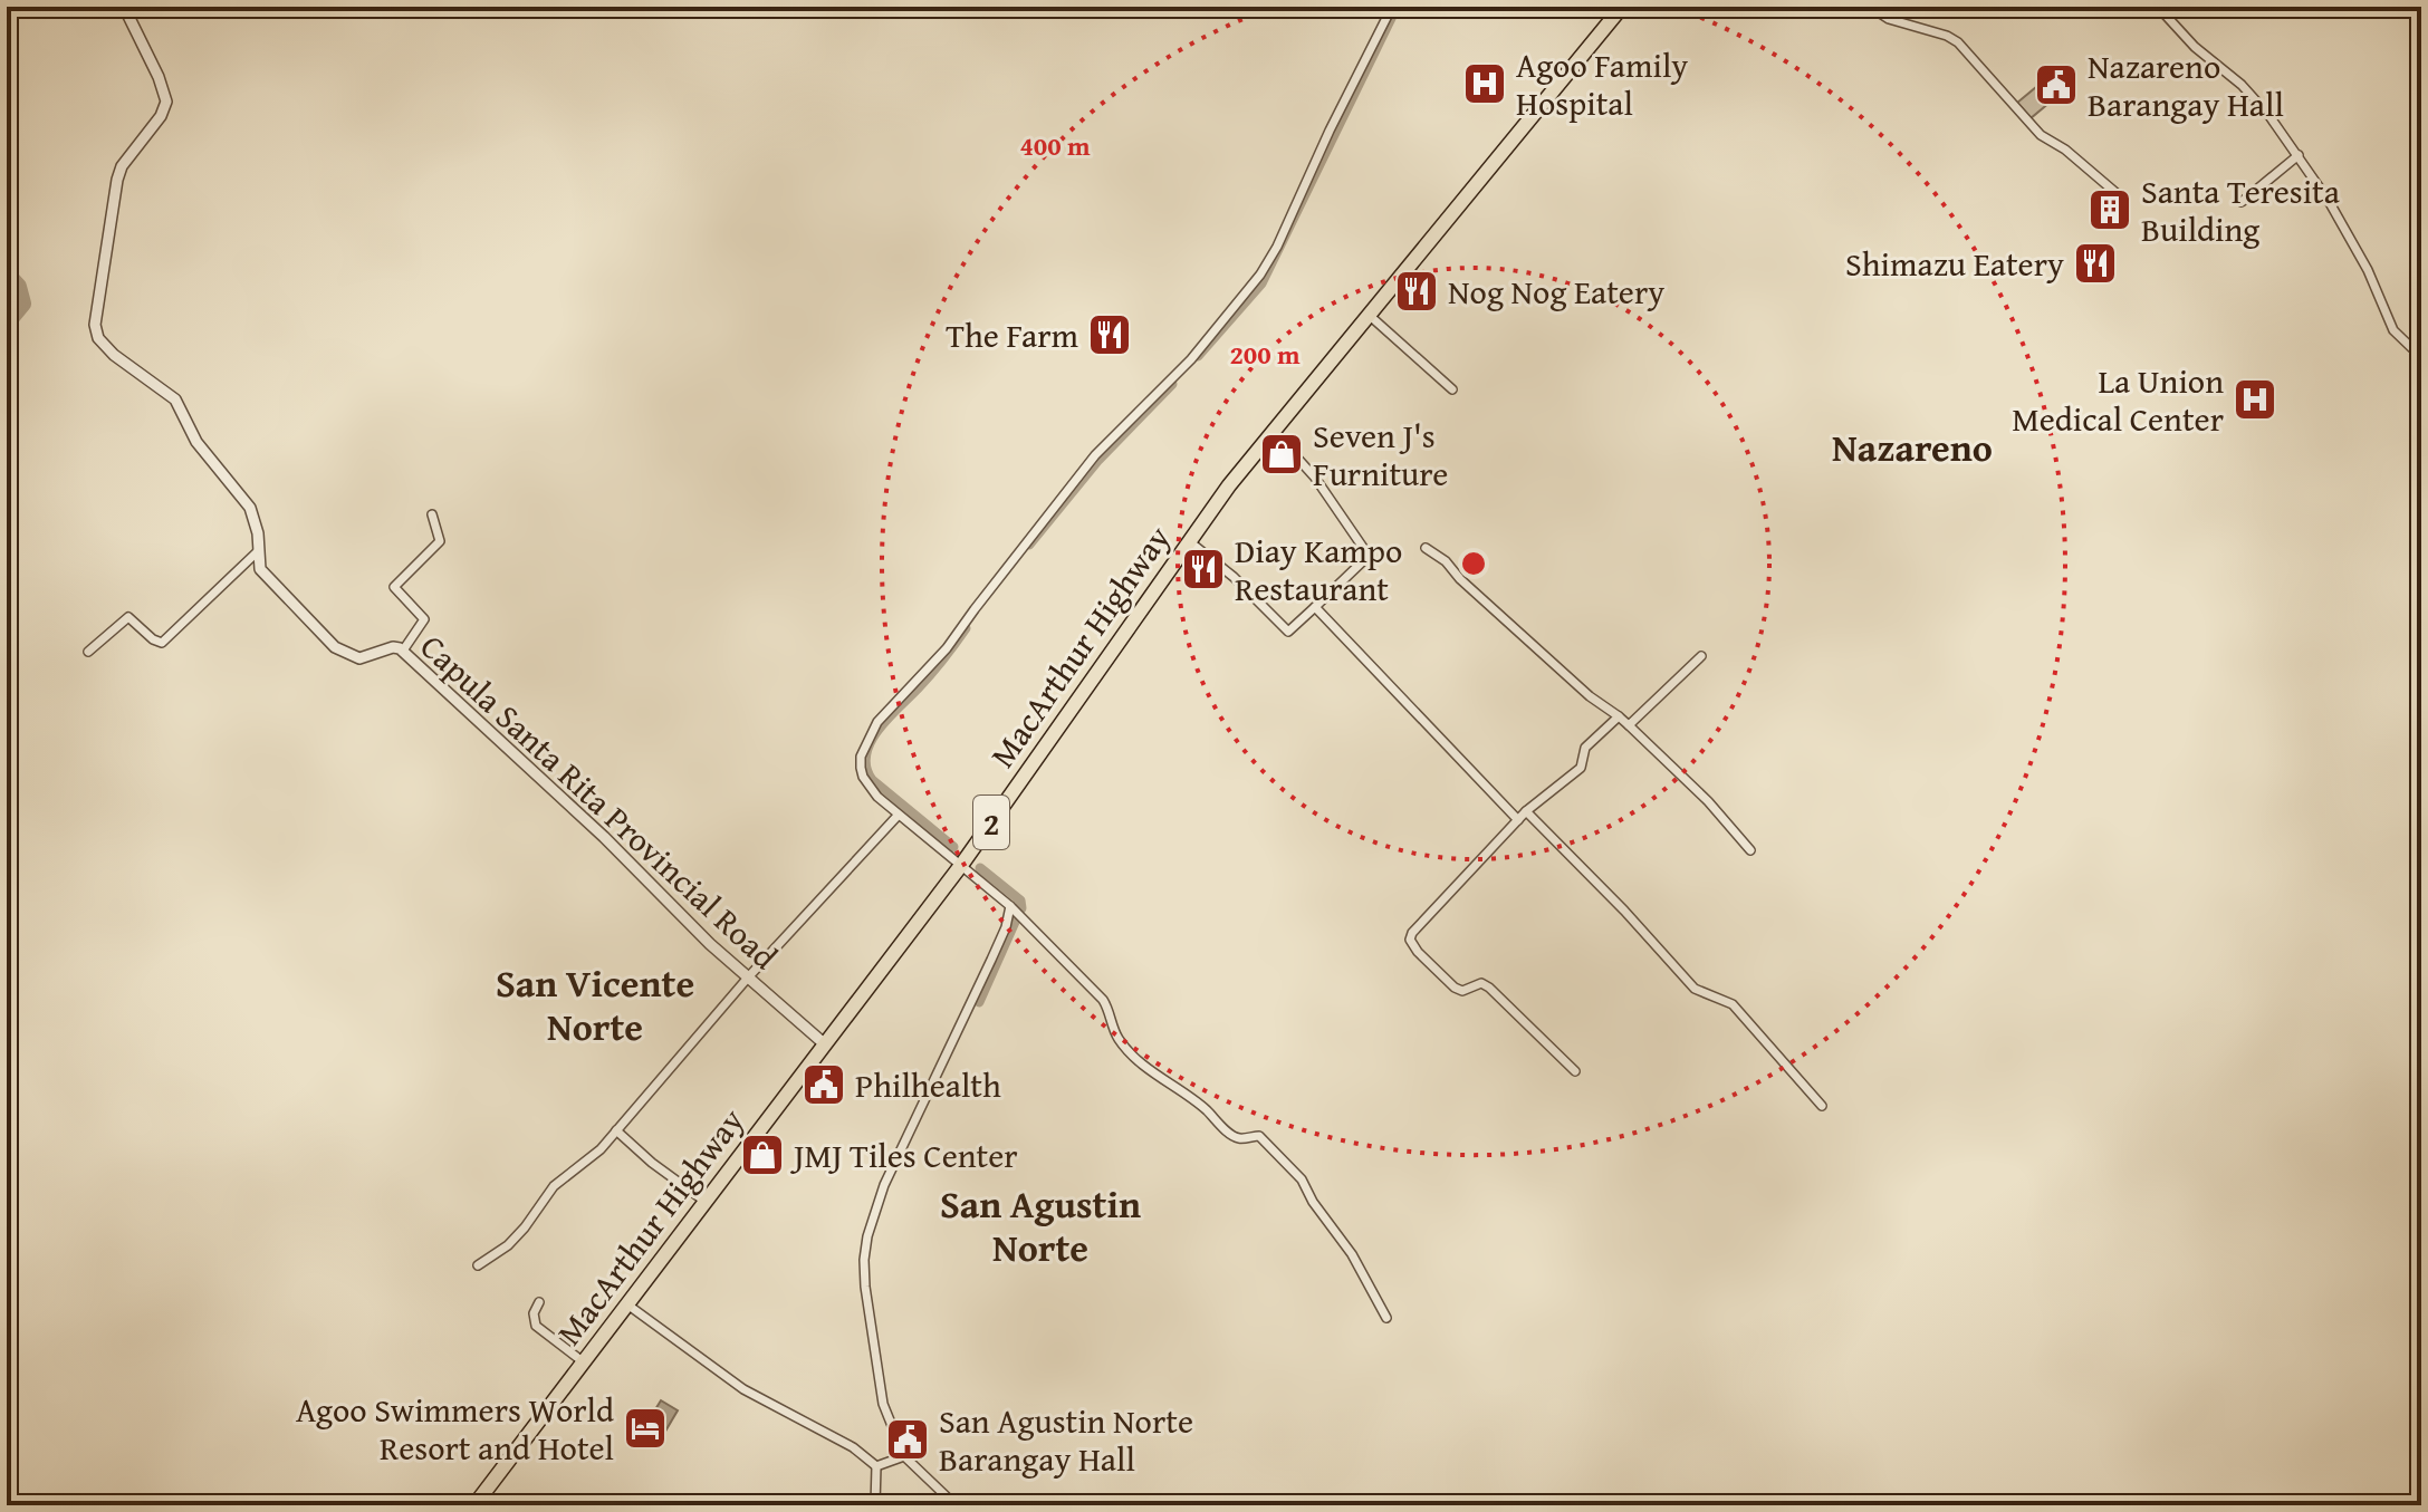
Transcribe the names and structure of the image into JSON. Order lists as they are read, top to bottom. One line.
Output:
{"streets":{"highway":["MacArthur Highway","2"],"street":["Capula Santa Rita Provincial Road"]},"crossings":[["MacArthur Highway","Capula Santa Rita Provincial Road"]],"districts":["Nazareno","San Vicente Norte","San Agustin Norte"],"places":{"hospital":["Agoo Family Hospital","La Union Medical Center"],"public building":["Nazareno Barangay Hall","Philhealth","San Agustin Norte Barangay Hall"],"building":["Santa Teresita Building"],"restaurant":["Shimazu Eatery","Nog Nog Eatery","The Farm","Diay Kampo Restaurant"],"shop":["Seven J's Furniture","JMJ Tiles Center"],"hotel":["Agoo Swimmers World Resort and Hotel"]},"rings":["400 m","200 m"]}
